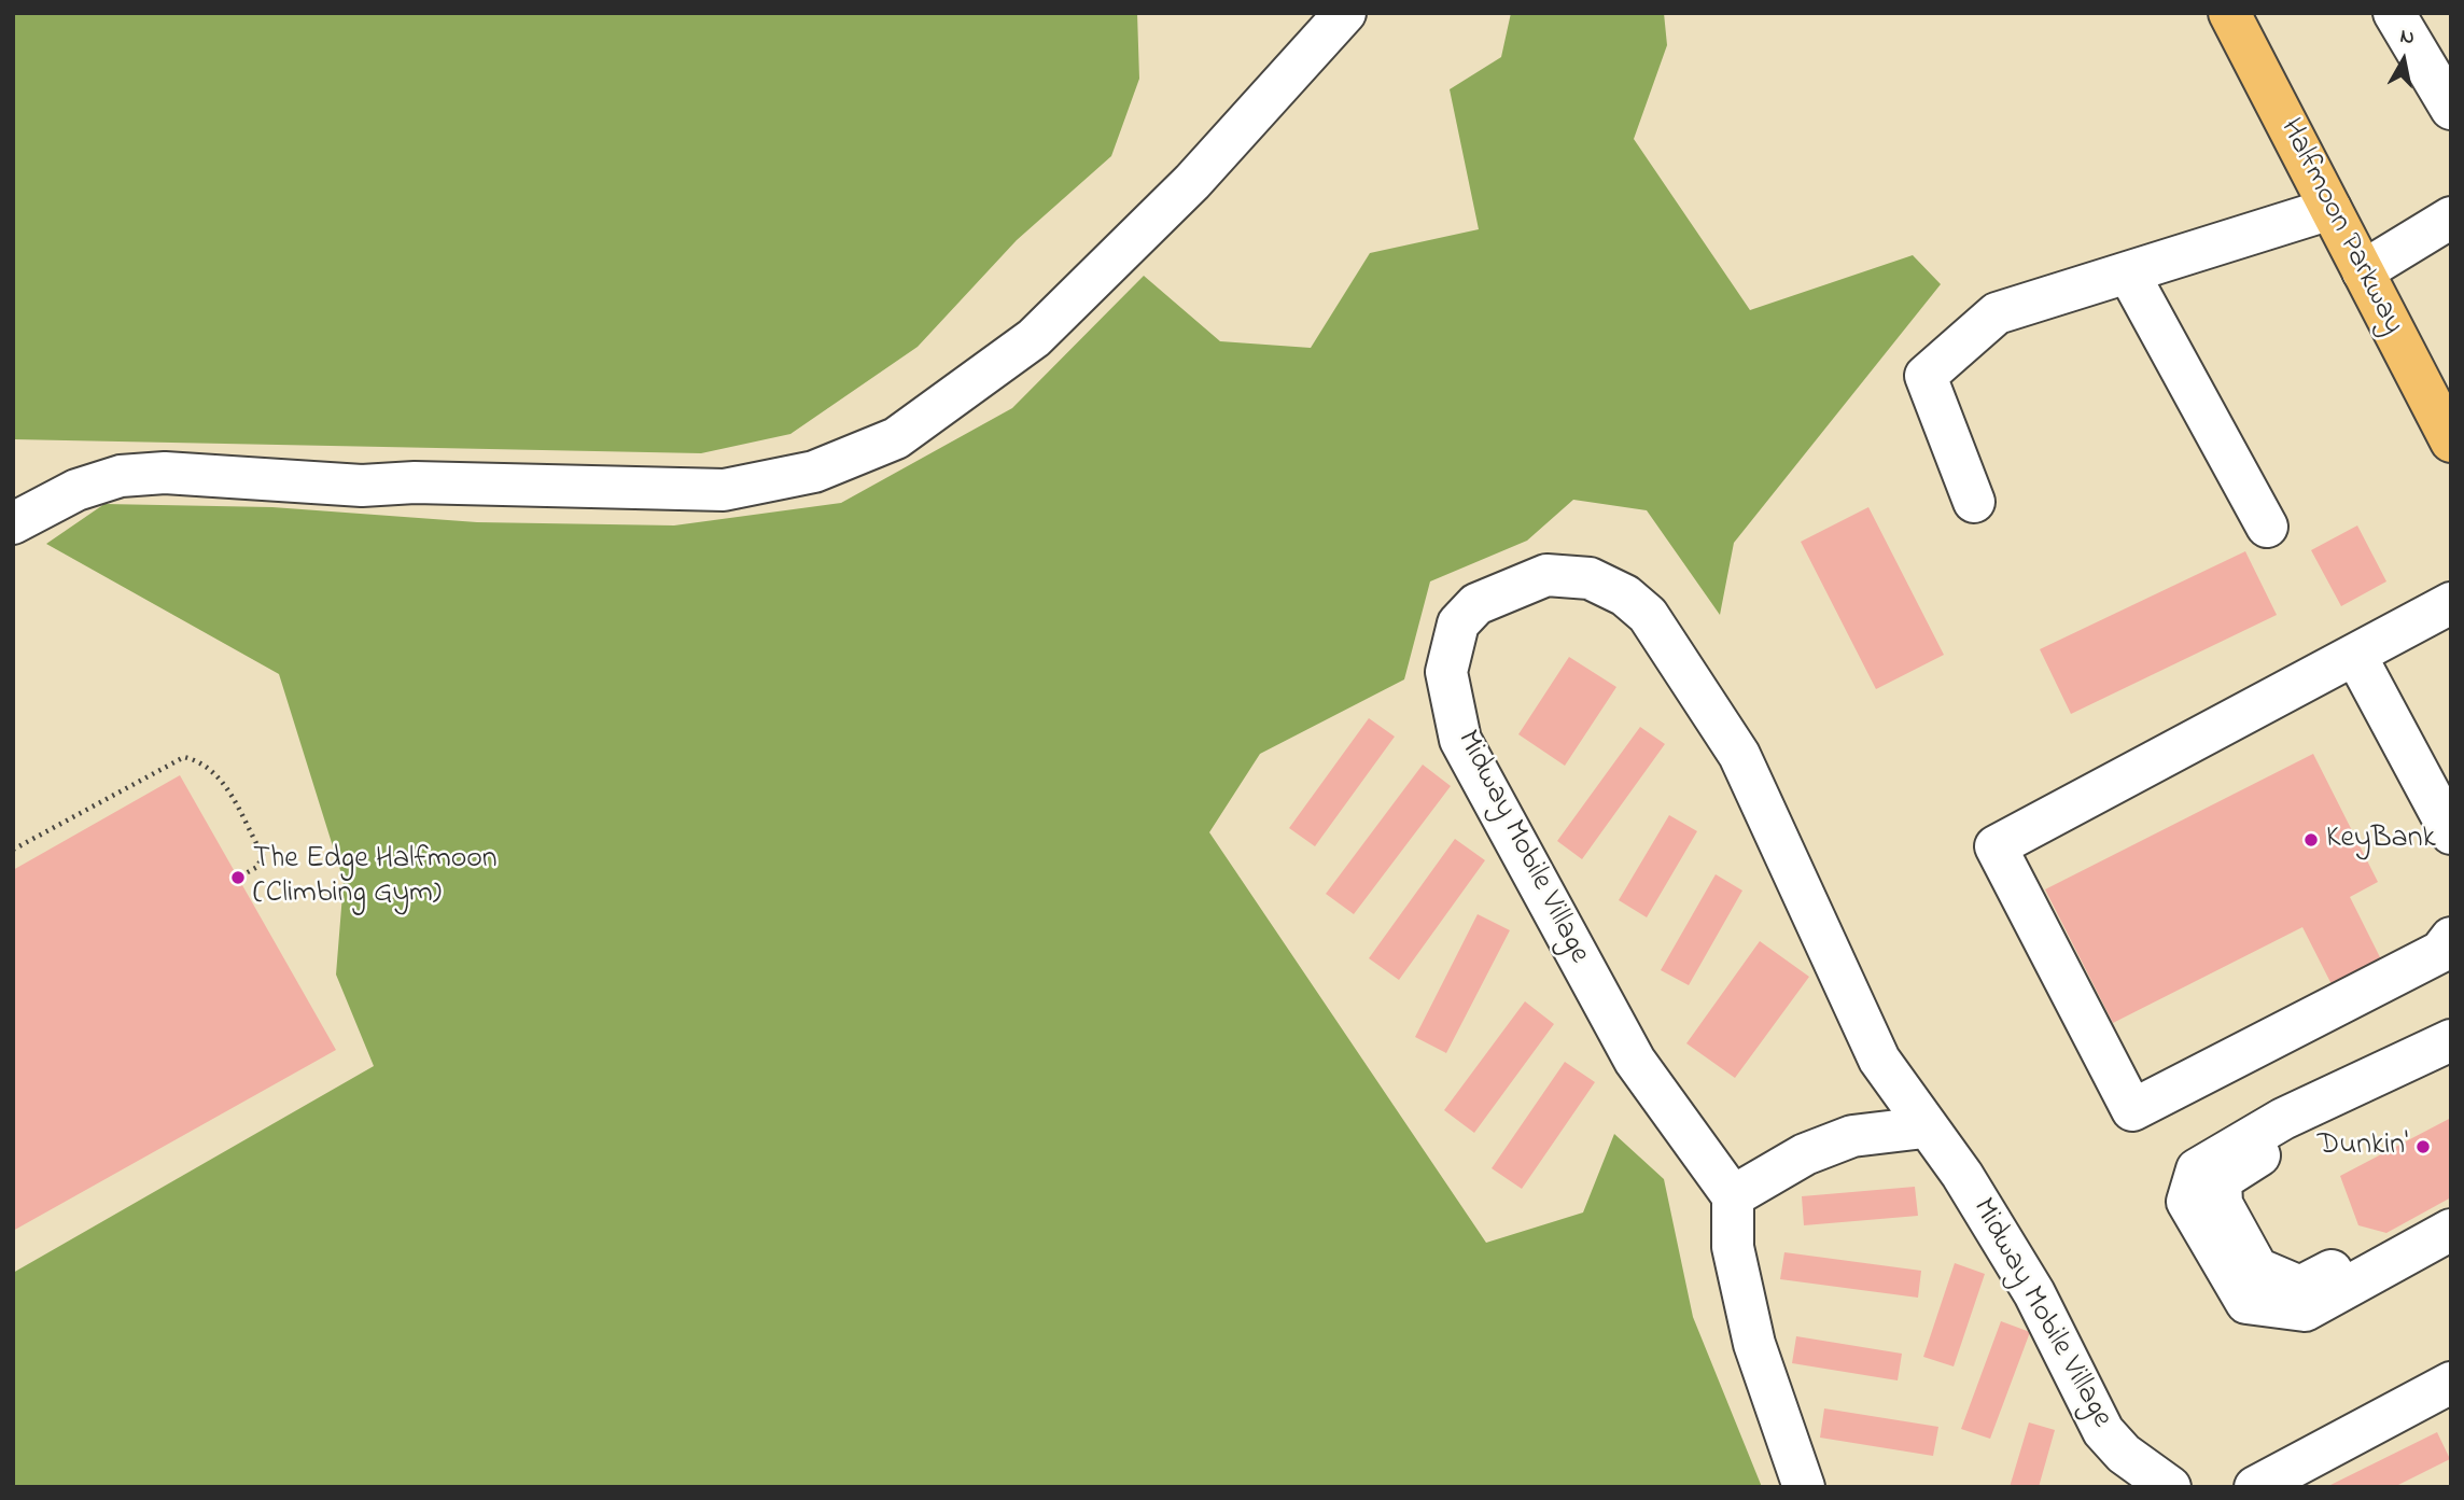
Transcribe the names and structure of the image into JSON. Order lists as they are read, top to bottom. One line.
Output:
{"streets":{"main road":["Halfmoon Parkway"],"street":["Midway Mobile Village"]},"places":["KeyBank","The Edge Halfmoon (Climbing Gym)","Dunkin'"],"north":"top"}
